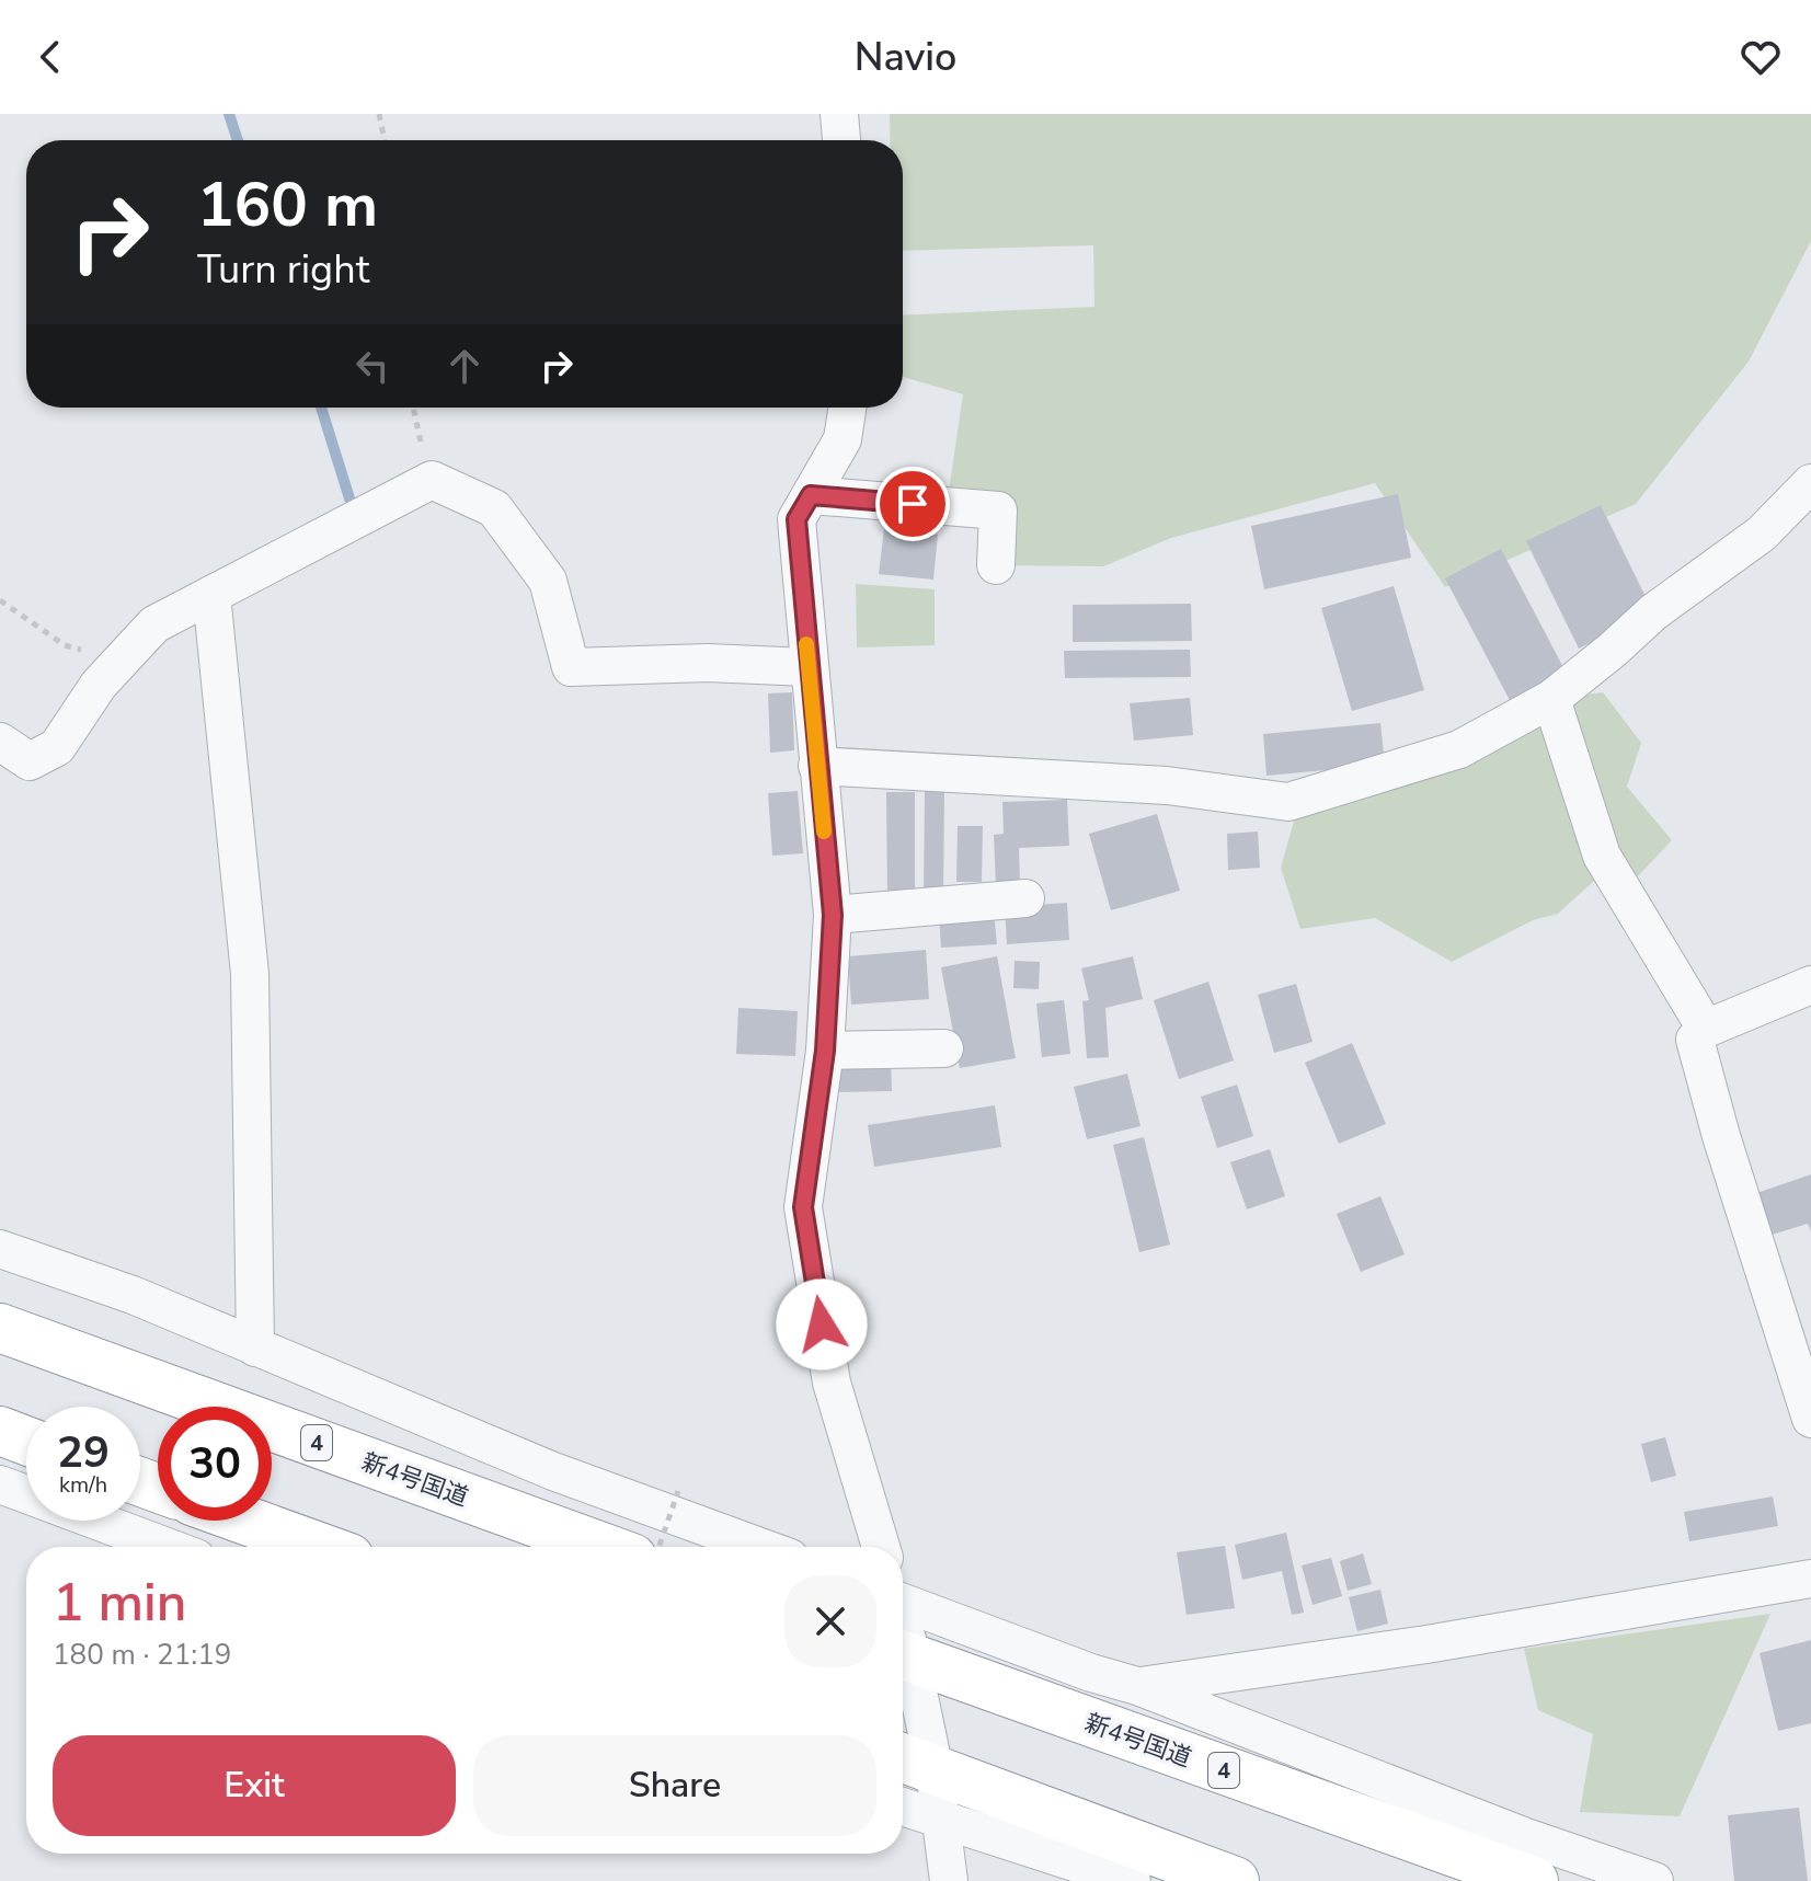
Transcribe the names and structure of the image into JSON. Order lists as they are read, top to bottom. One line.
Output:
{"streets":{"highway":["4","新4号国道"]},"page":{"header":"Navio","turn":["160 m","Turn right"],"speed":"29 km/h","limit":"30","heading":["1 min","180 m · 21:19"],"buttons":["Exit","Share"]}}
